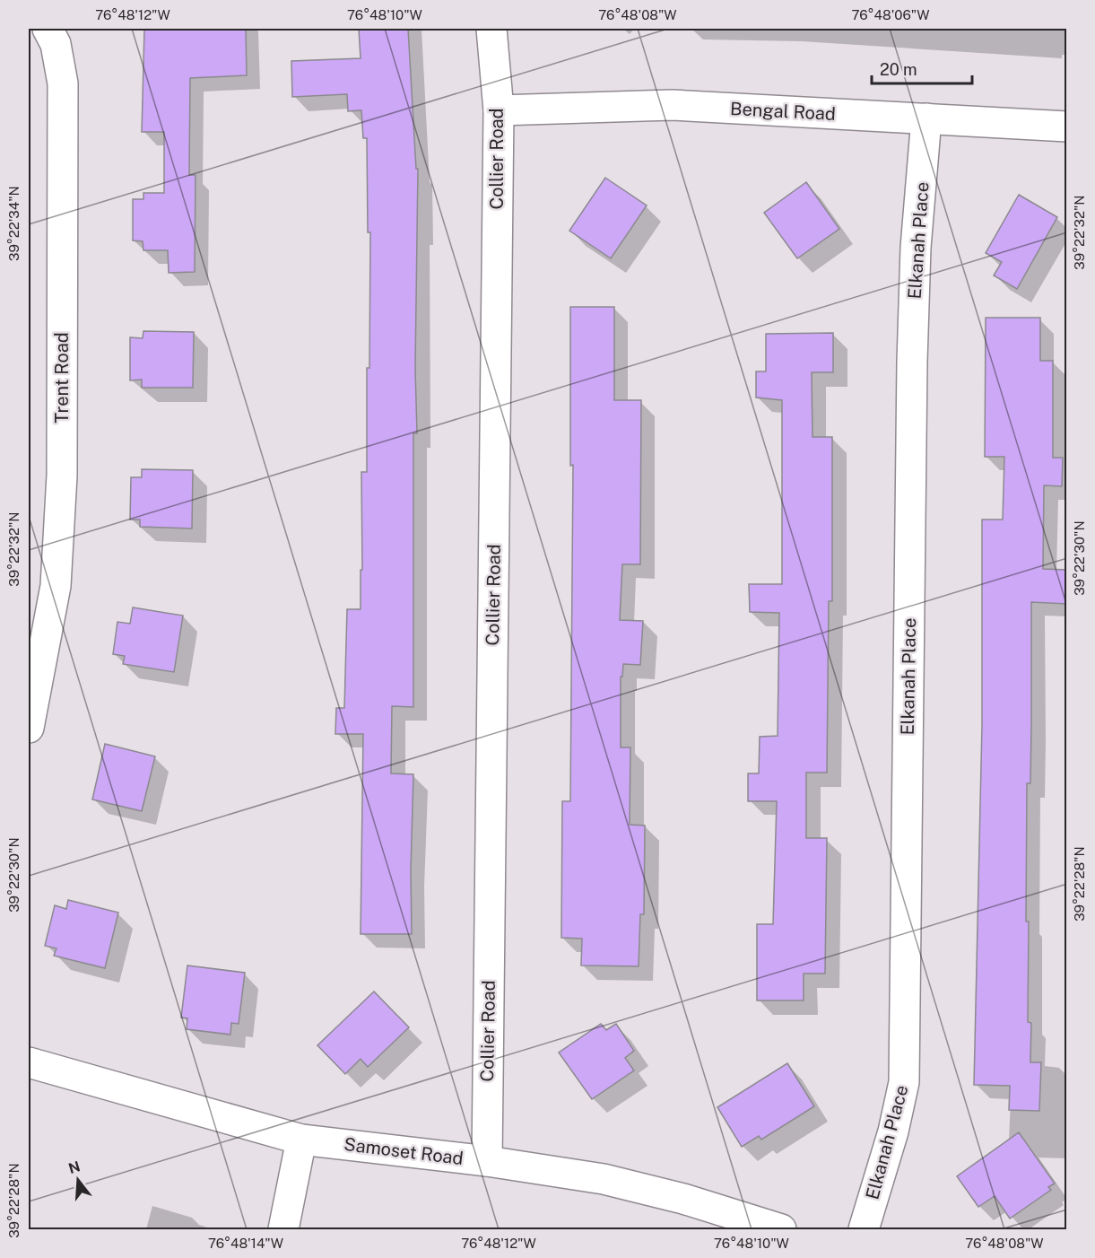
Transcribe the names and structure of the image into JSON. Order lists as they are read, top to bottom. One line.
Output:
{"streets":{"street":["Bengal Road","Collier Road","Elkanah Place","Trent Road","Samoset Road"]},"crossings":[["Bengal Road","Collier Road"],["Bengal Road","Elkanah Place"],["Collier Road","Samoset Road"]],"scale_bar":"20 m","north":"top","coordinates":["76°48'12\"W","76°48'10\"W","76°48'08\"W","76°48'06\"W","39°22'34\"N","39°22'32\"N","39°22'30\"N","39°22'28\"N","76°48'14\"W"]}
